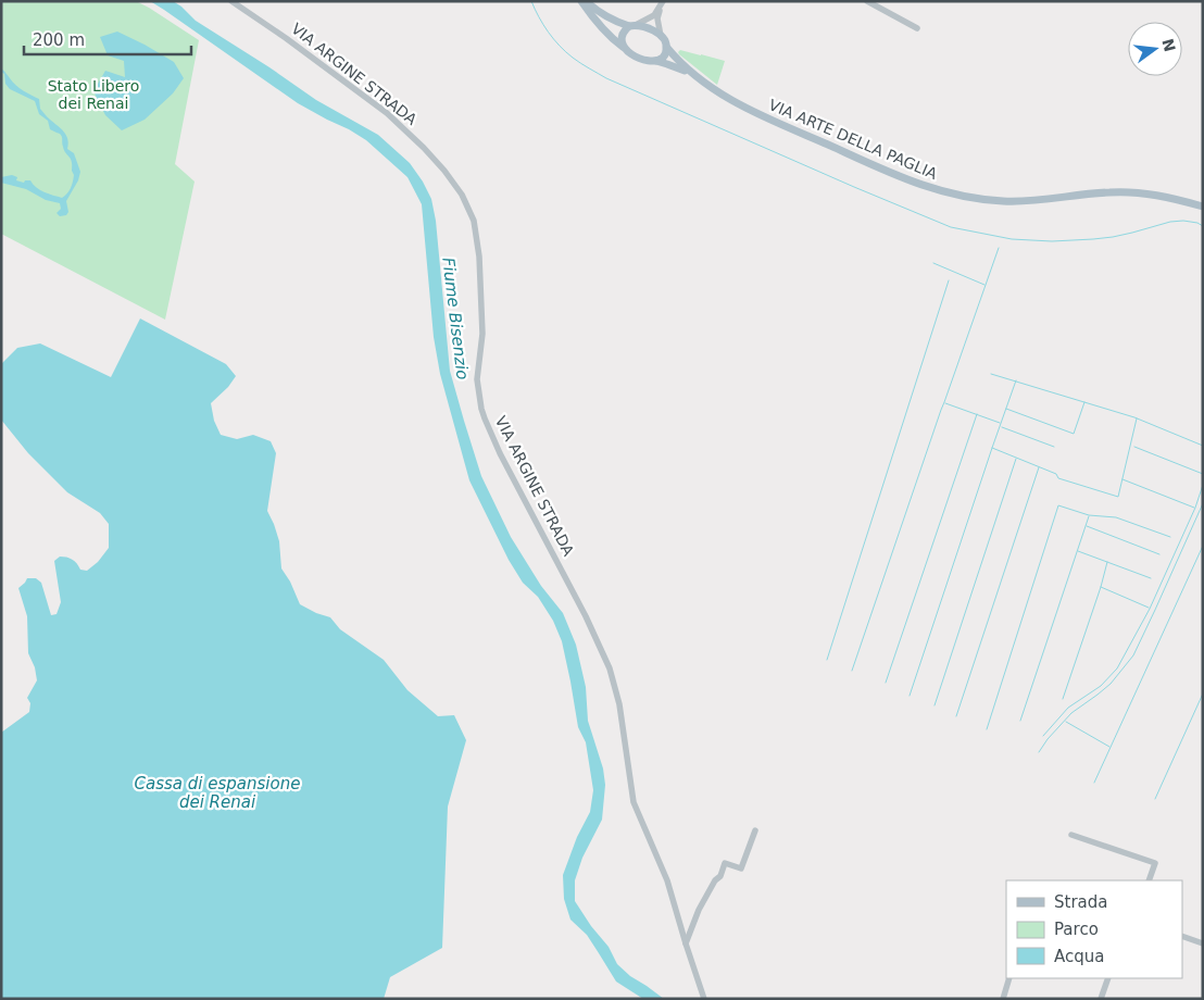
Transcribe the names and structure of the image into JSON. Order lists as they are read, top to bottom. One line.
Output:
{"streets":{"main road":["VIA ARTE DELLA PAGLIA"],"street":["VIA ARGINE STRADA"]},"water":["Fiume Bisenzio","Cassa di espansione dei Renai"],"parks":["Stato Libero dei Renai"],"legend":["Strada","Parco","Acqua"],"scale_bar":"200 m","north":"right"}
